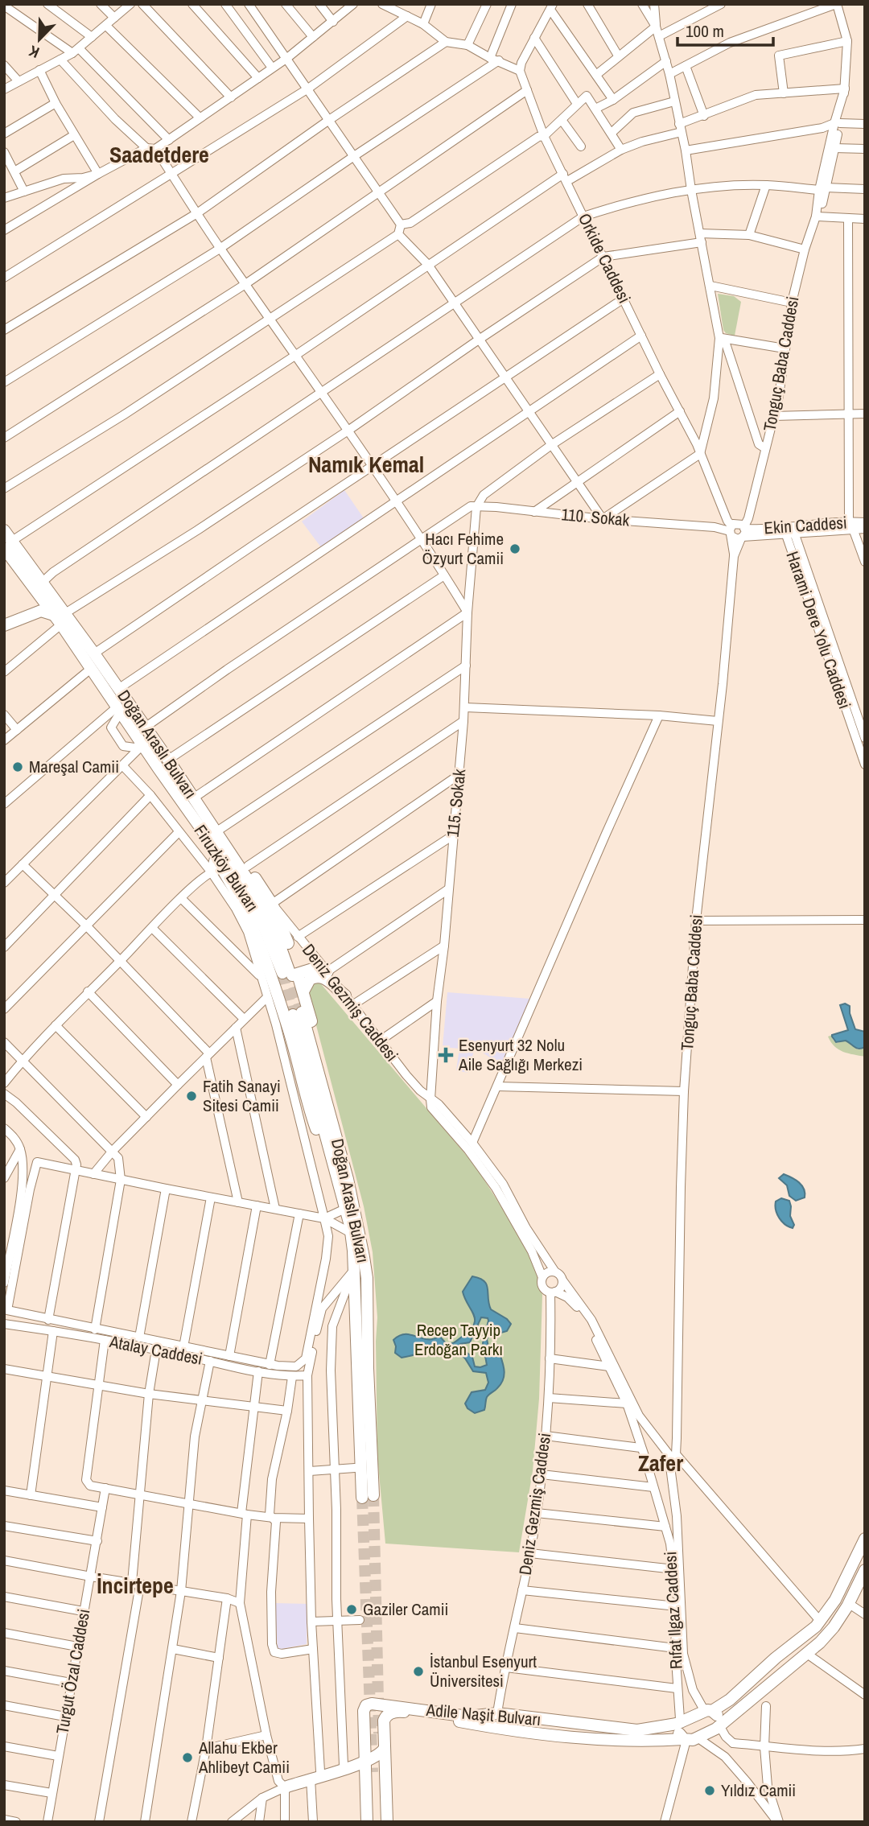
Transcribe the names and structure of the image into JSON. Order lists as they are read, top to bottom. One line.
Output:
{"streets":{"main road":["Doğan Araslı Bulvarı","Firuzköy Bulvarı","Adile Naşit Bulvarı"],"street":["Orkide Caddesi","Tonguç Baba Caddesi","110. Sokak","Ekin Caddesi","Harami Dere Yolu Caddesi","115. Sokak","Deniz Gezmiş Caddesi","Atalay Caddesi","Rıfat Ilgaz Caddesi","Turgut Özal Caddesi"]},"crossings":[["Orkide Caddesi","Tonguç Baba Caddesi"],["Orkide Caddesi","110. Sokak"],["Orkide Caddesi","Ekin Caddesi"],["Tonguç Baba Caddesi","110. Sokak"],["Tonguç Baba Caddesi","Ekin Caddesi"],["Tonguç Baba Caddesi","Rıfat Ilgaz Caddesi"],["110. Sokak","Ekin Caddesi"],["110. Sokak","115. Sokak"],["Ekin Caddesi","Harami Dere Yolu Caddesi"],["Doğan Araslı Bulvarı","Firuzköy Bulvarı"],["115. Sokak","Deniz Gezmiş Caddesi"],["Deniz Gezmiş Caddesi","Rıfat Ilgaz Caddesi"],["Deniz Gezmiş Caddesi","Adile Naşit Bulvarı"],["Rıfat Ilgaz Caddesi","Adile Naşit Bulvarı"]],"districts":["Saadetdere","Namık Kemal","Zafer","İncirtepe"],"parks":["Recep Tayyip Erdoğan Parkı"],"places":{"other":["Hacı Fehime Özyurt Camii","Mareşal Camii","Fatih Sanayi Sitesi Camii","Gaziler Camii","İstanbul Esenyurt Üniversitesi","Allahu Ekber Ahlibeyt Camii","Yıldız Camii"],"health":["Esenyurt 32 Nolu Aile Sağlığı Merkezi"]},"scale_bar":"100 m","north":"bottom left"}
